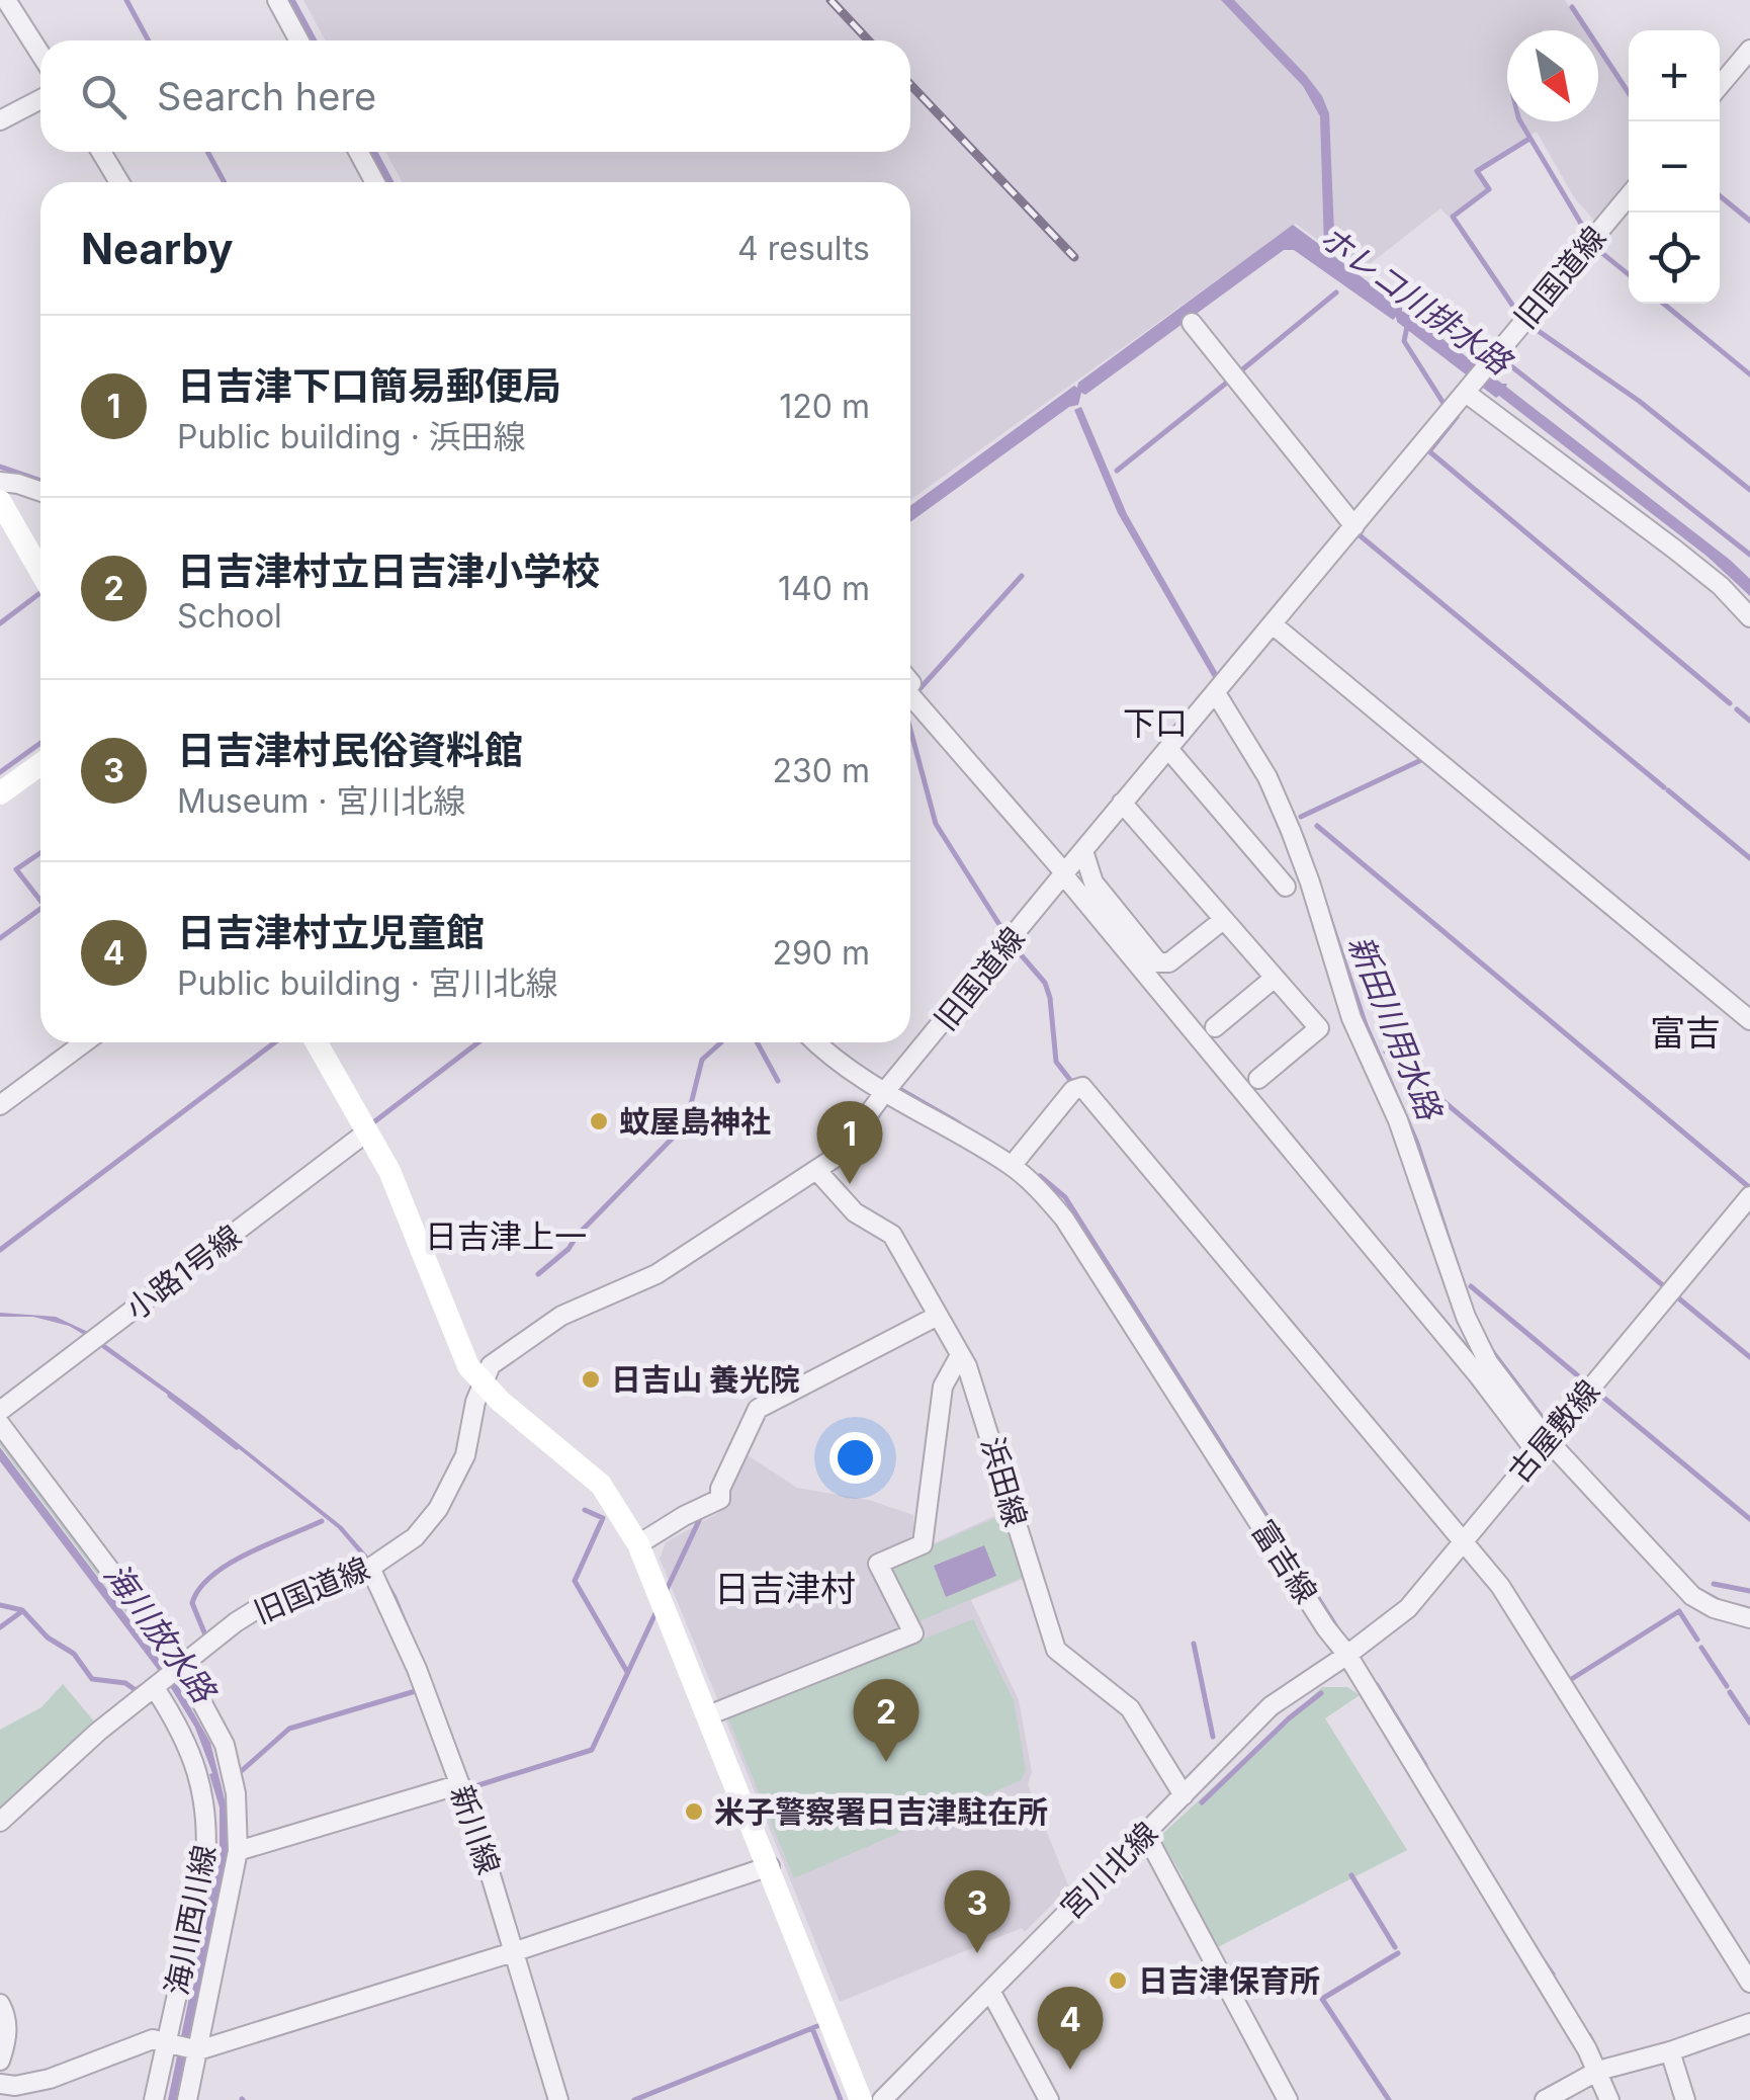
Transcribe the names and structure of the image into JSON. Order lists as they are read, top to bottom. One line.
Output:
{"streets":{"street":["旧国道線","小路1号線","古屋敷線","浜田線","富吉線","新川線","宮川北線","海川西川線"]},"crossings":[["旧国道線","浜田線"],["旧国道線","富吉線"],["旧国道線","新川線"],["旧国道線","海川西川線"],["古屋敷線","富吉線"],["古屋敷線","宮川北線"],["浜田線","宮川北線"],["富吉線","宮川北線"]],"districts":["下口","富吉","日吉津上一","日吉津村"],"water":["ホレコ川排水路","新田川用水路","海川放水路"],"places":["蚊屋島神社","日吉山 養光院","米子警察署日吉津駐在所","日吉津保育所"],"north":"bottom right","page":{"map_buttons":["+","−"],"search":"Search here","heading":["Nearby","4 results"],"list":[{"mark":"1","name":"日吉津下口簡易郵便局","note":"Public building · 浜田線","value":"120 m"},{"mark":"2","name":"日吉津村立日吉津小学校","note":"School","value":"140 m"},{"mark":"3","name":"日吉津村民俗資料館","note":"Museum · 宮川北線","value":"230 m"},{"mark":"4","name":"日吉津村立児童館","note":"Public building · 宮川北線","value":"290 m"}],"pins":["1","2","3","4"]}}
